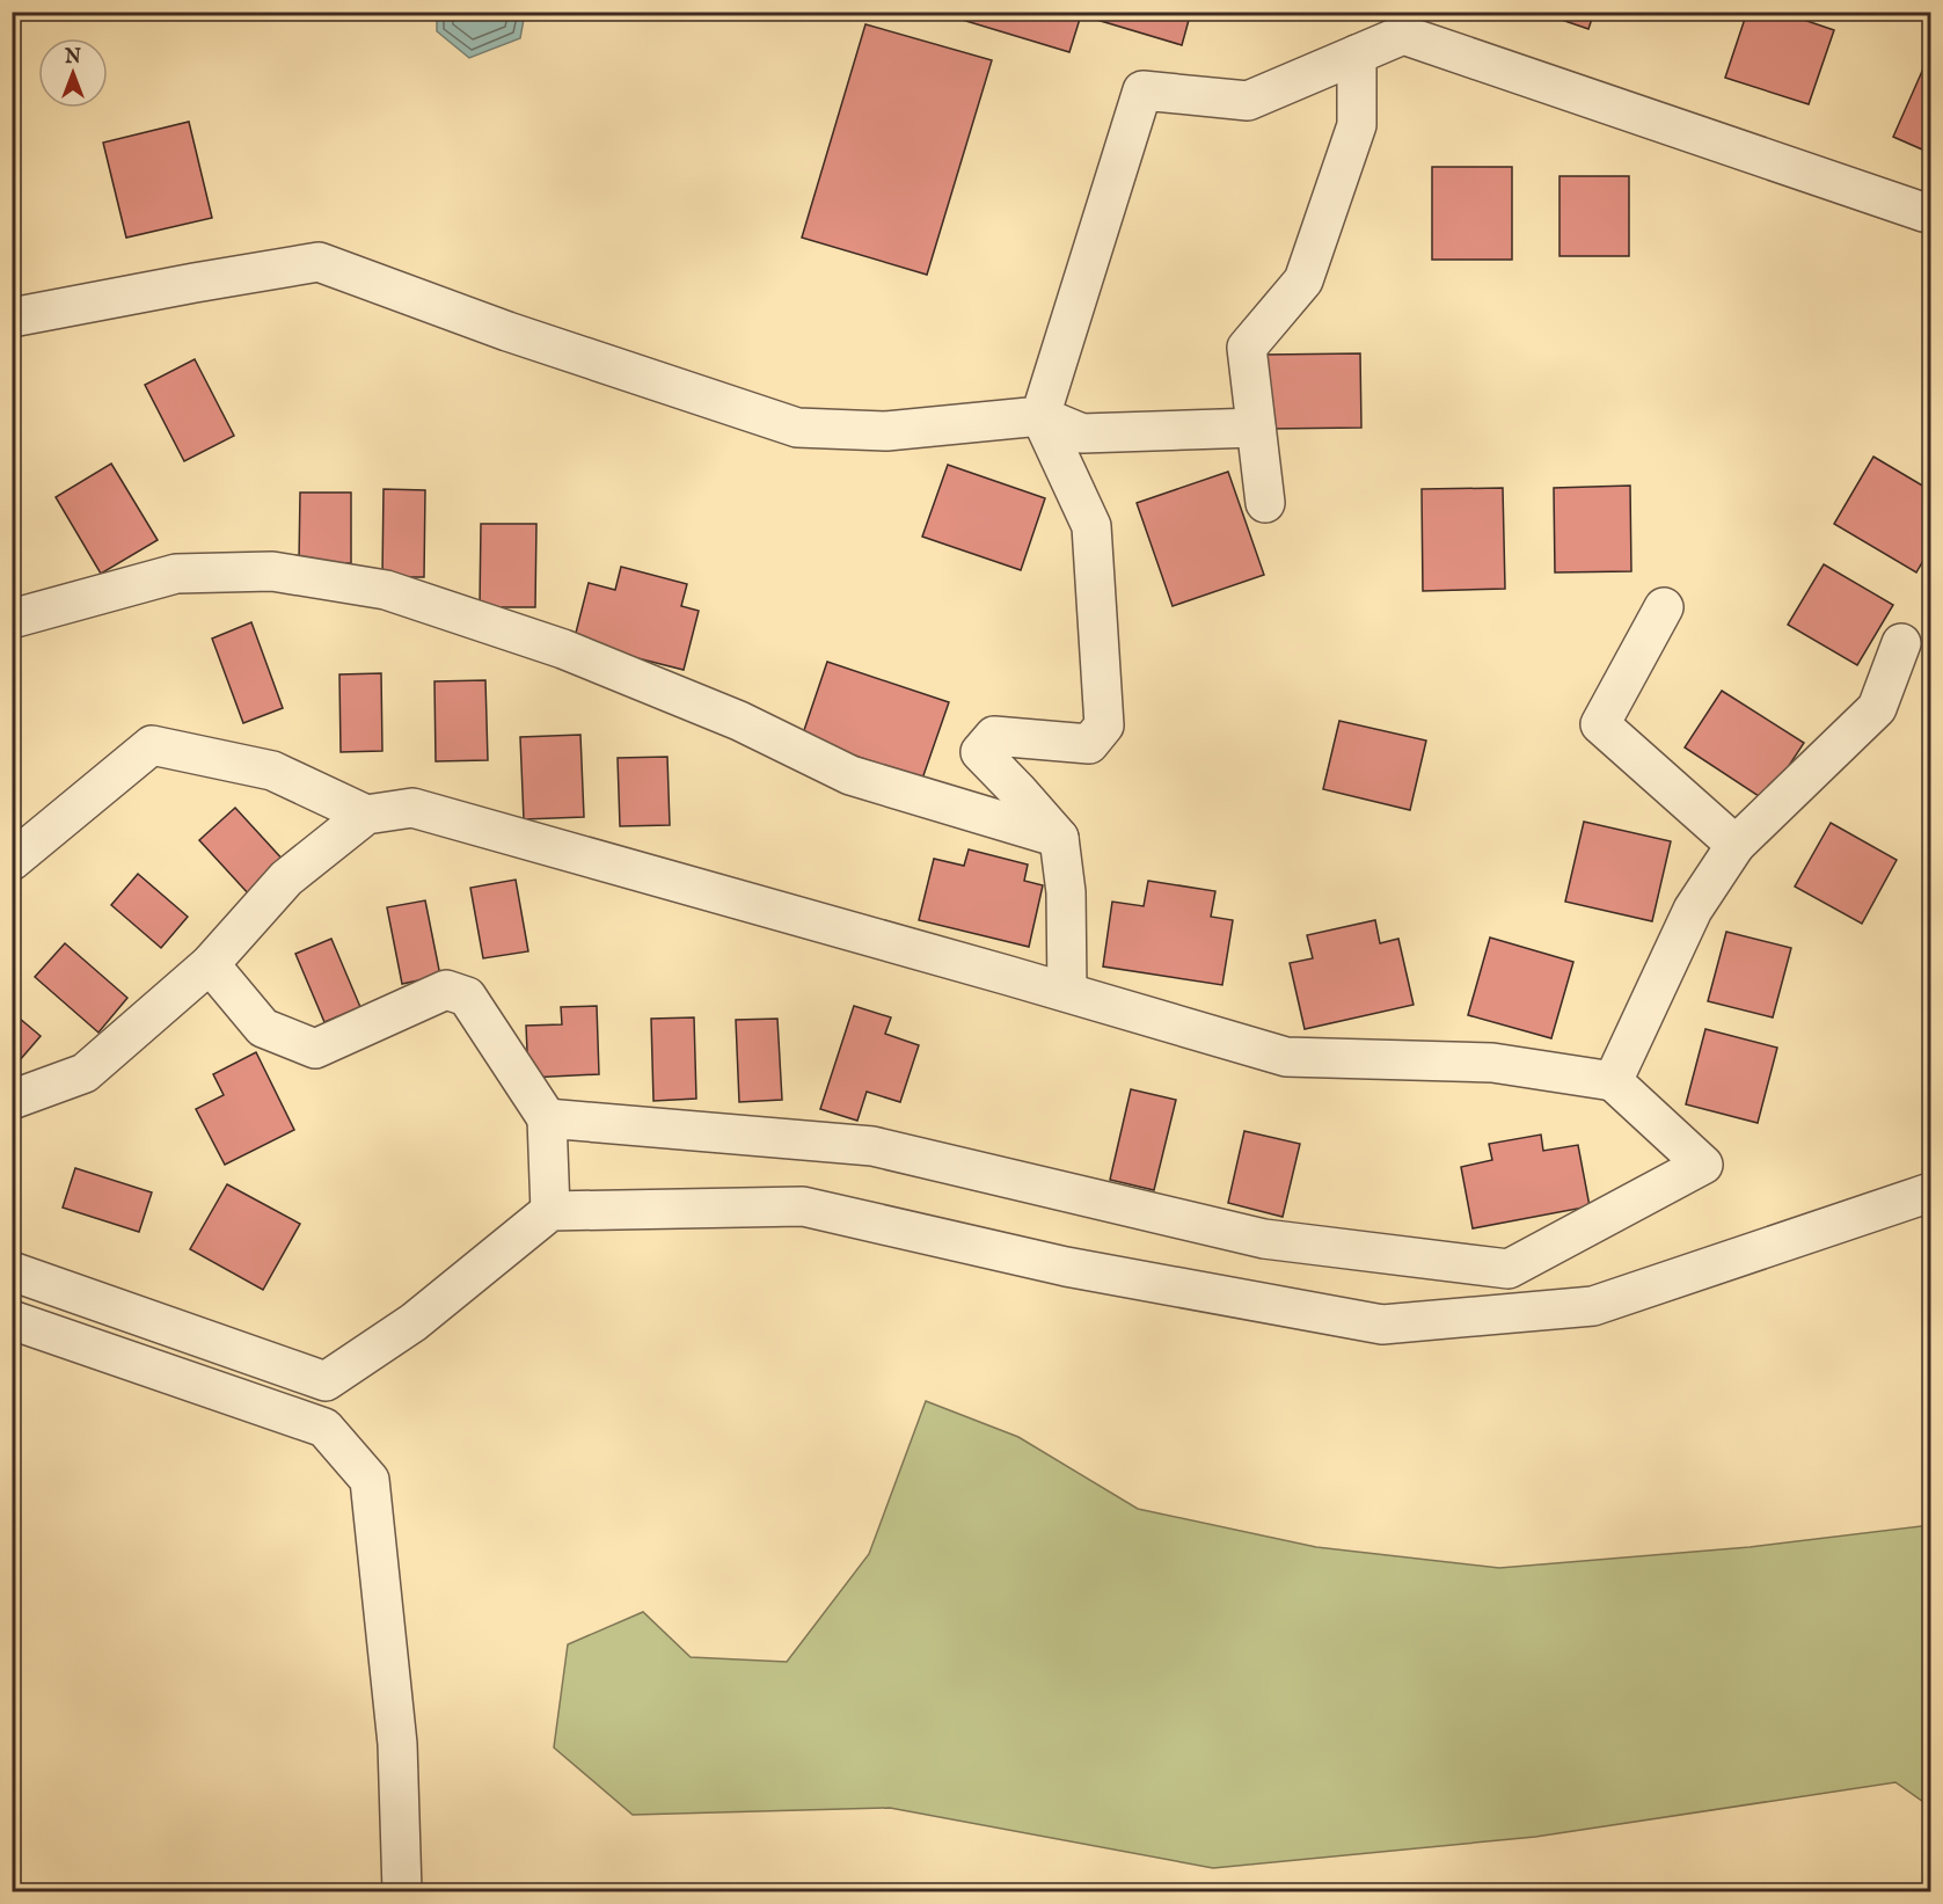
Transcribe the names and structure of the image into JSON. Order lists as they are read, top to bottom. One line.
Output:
{"north":"top"}
